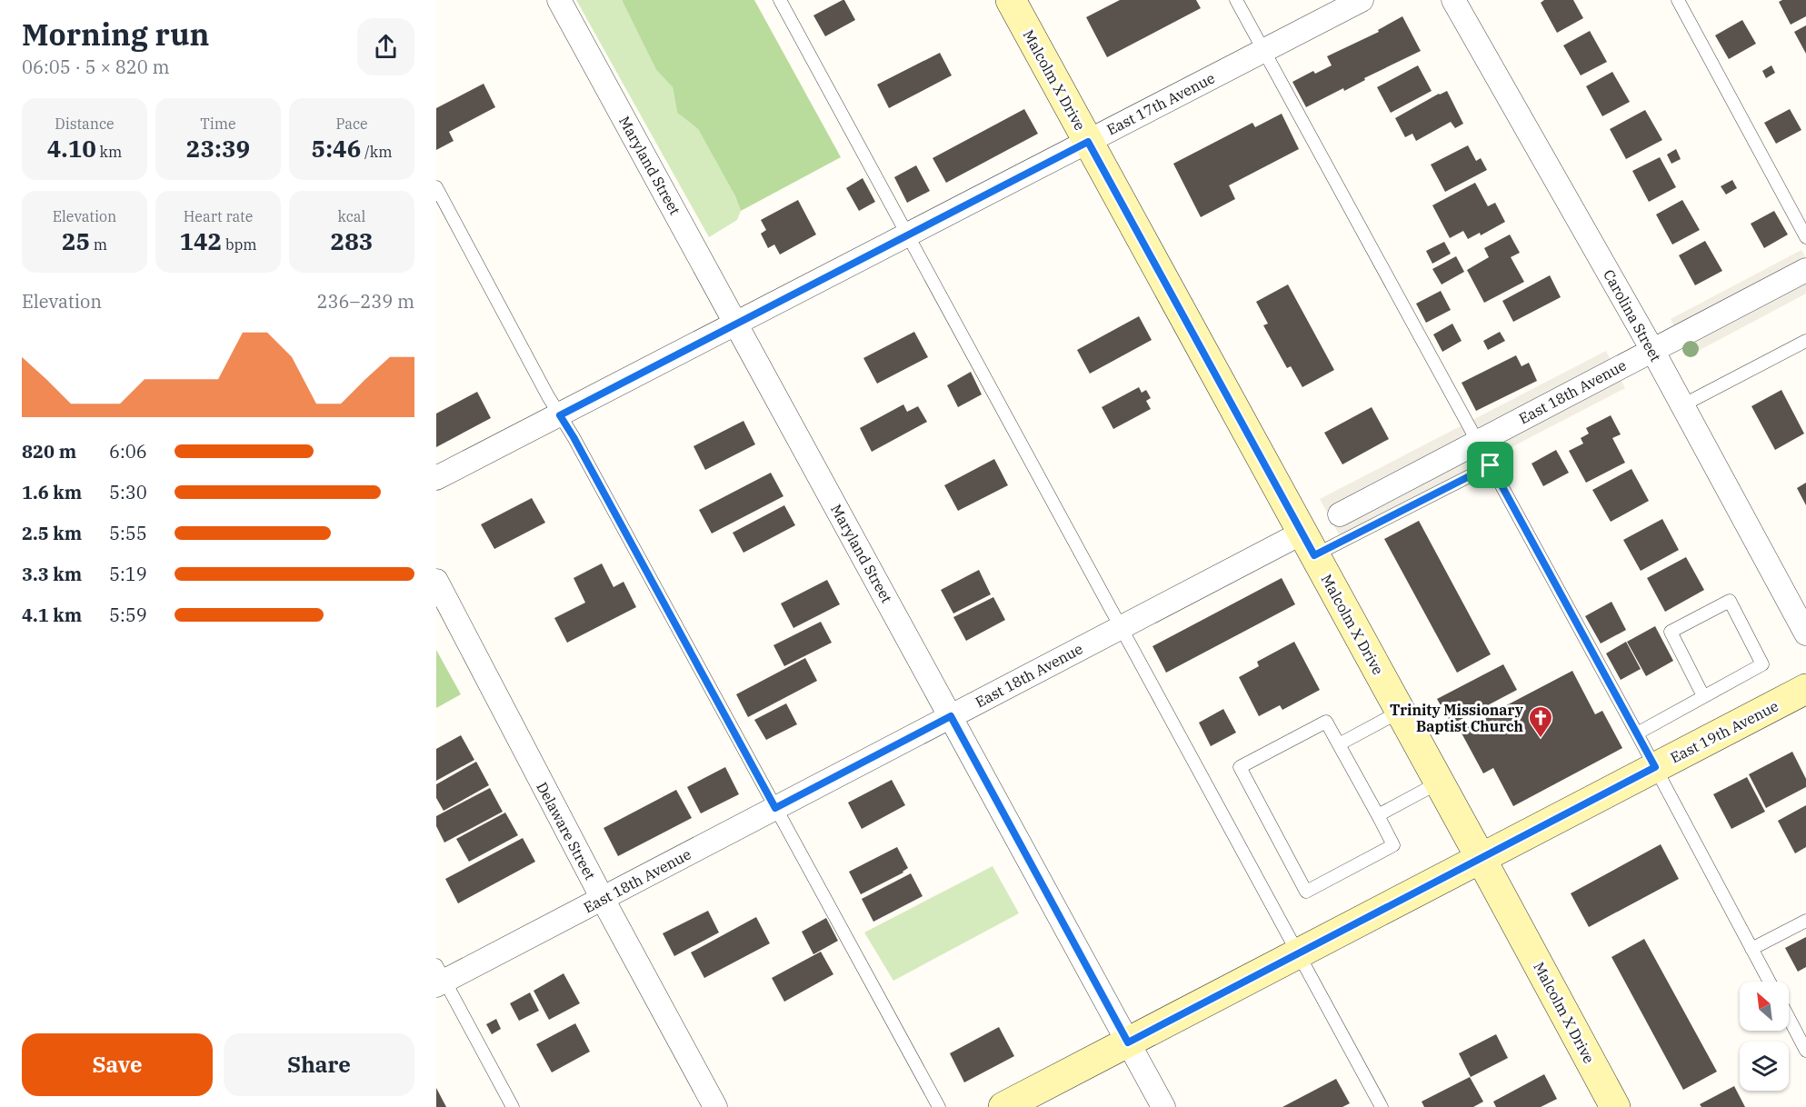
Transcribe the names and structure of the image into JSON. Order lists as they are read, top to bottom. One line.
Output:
{"streets":{"street":["Malcolm X Drive","East 17th Avenue","Maryland Street","Carolina Street","East 18th Avenue","East 19th Avenue","Delaware Street"]},"crossings":[["Malcolm X Drive","East 17th Avenue"],["Malcolm X Drive","East 18th Avenue"],["Malcolm X Drive","East 19th Avenue"],["East 17th Avenue","Maryland Street"],["Maryland Street","East 18th Avenue"],["Maryland Street","East 19th Avenue"],["Carolina Street","East 18th Avenue"],["East 18th Avenue","Delaware Street"]],"places":{"church":["Trinity Missionary Baptist Church"]},"north":"top left","page":{"heading":["Morning run","06:05 · 5 × 820 m"],"stats":[["Distance","4.10 km"],["Time","23:39"],["Pace","5:46 /km"],["Elevation","25 m"],["Heart rate","142 bpm"],["kcal","283"]],"chart":["Elevation","236–239 m"],"list":[{"name":"820 m","note":"6:06"},{"name":"1.6 km","note":"5:30"},{"name":"2.5 km","note":"5:55"},{"name":"3.3 km","note":"5:19"},{"name":"4.1 km","note":"5:59"}],"buttons":["Save","Share"]}}
